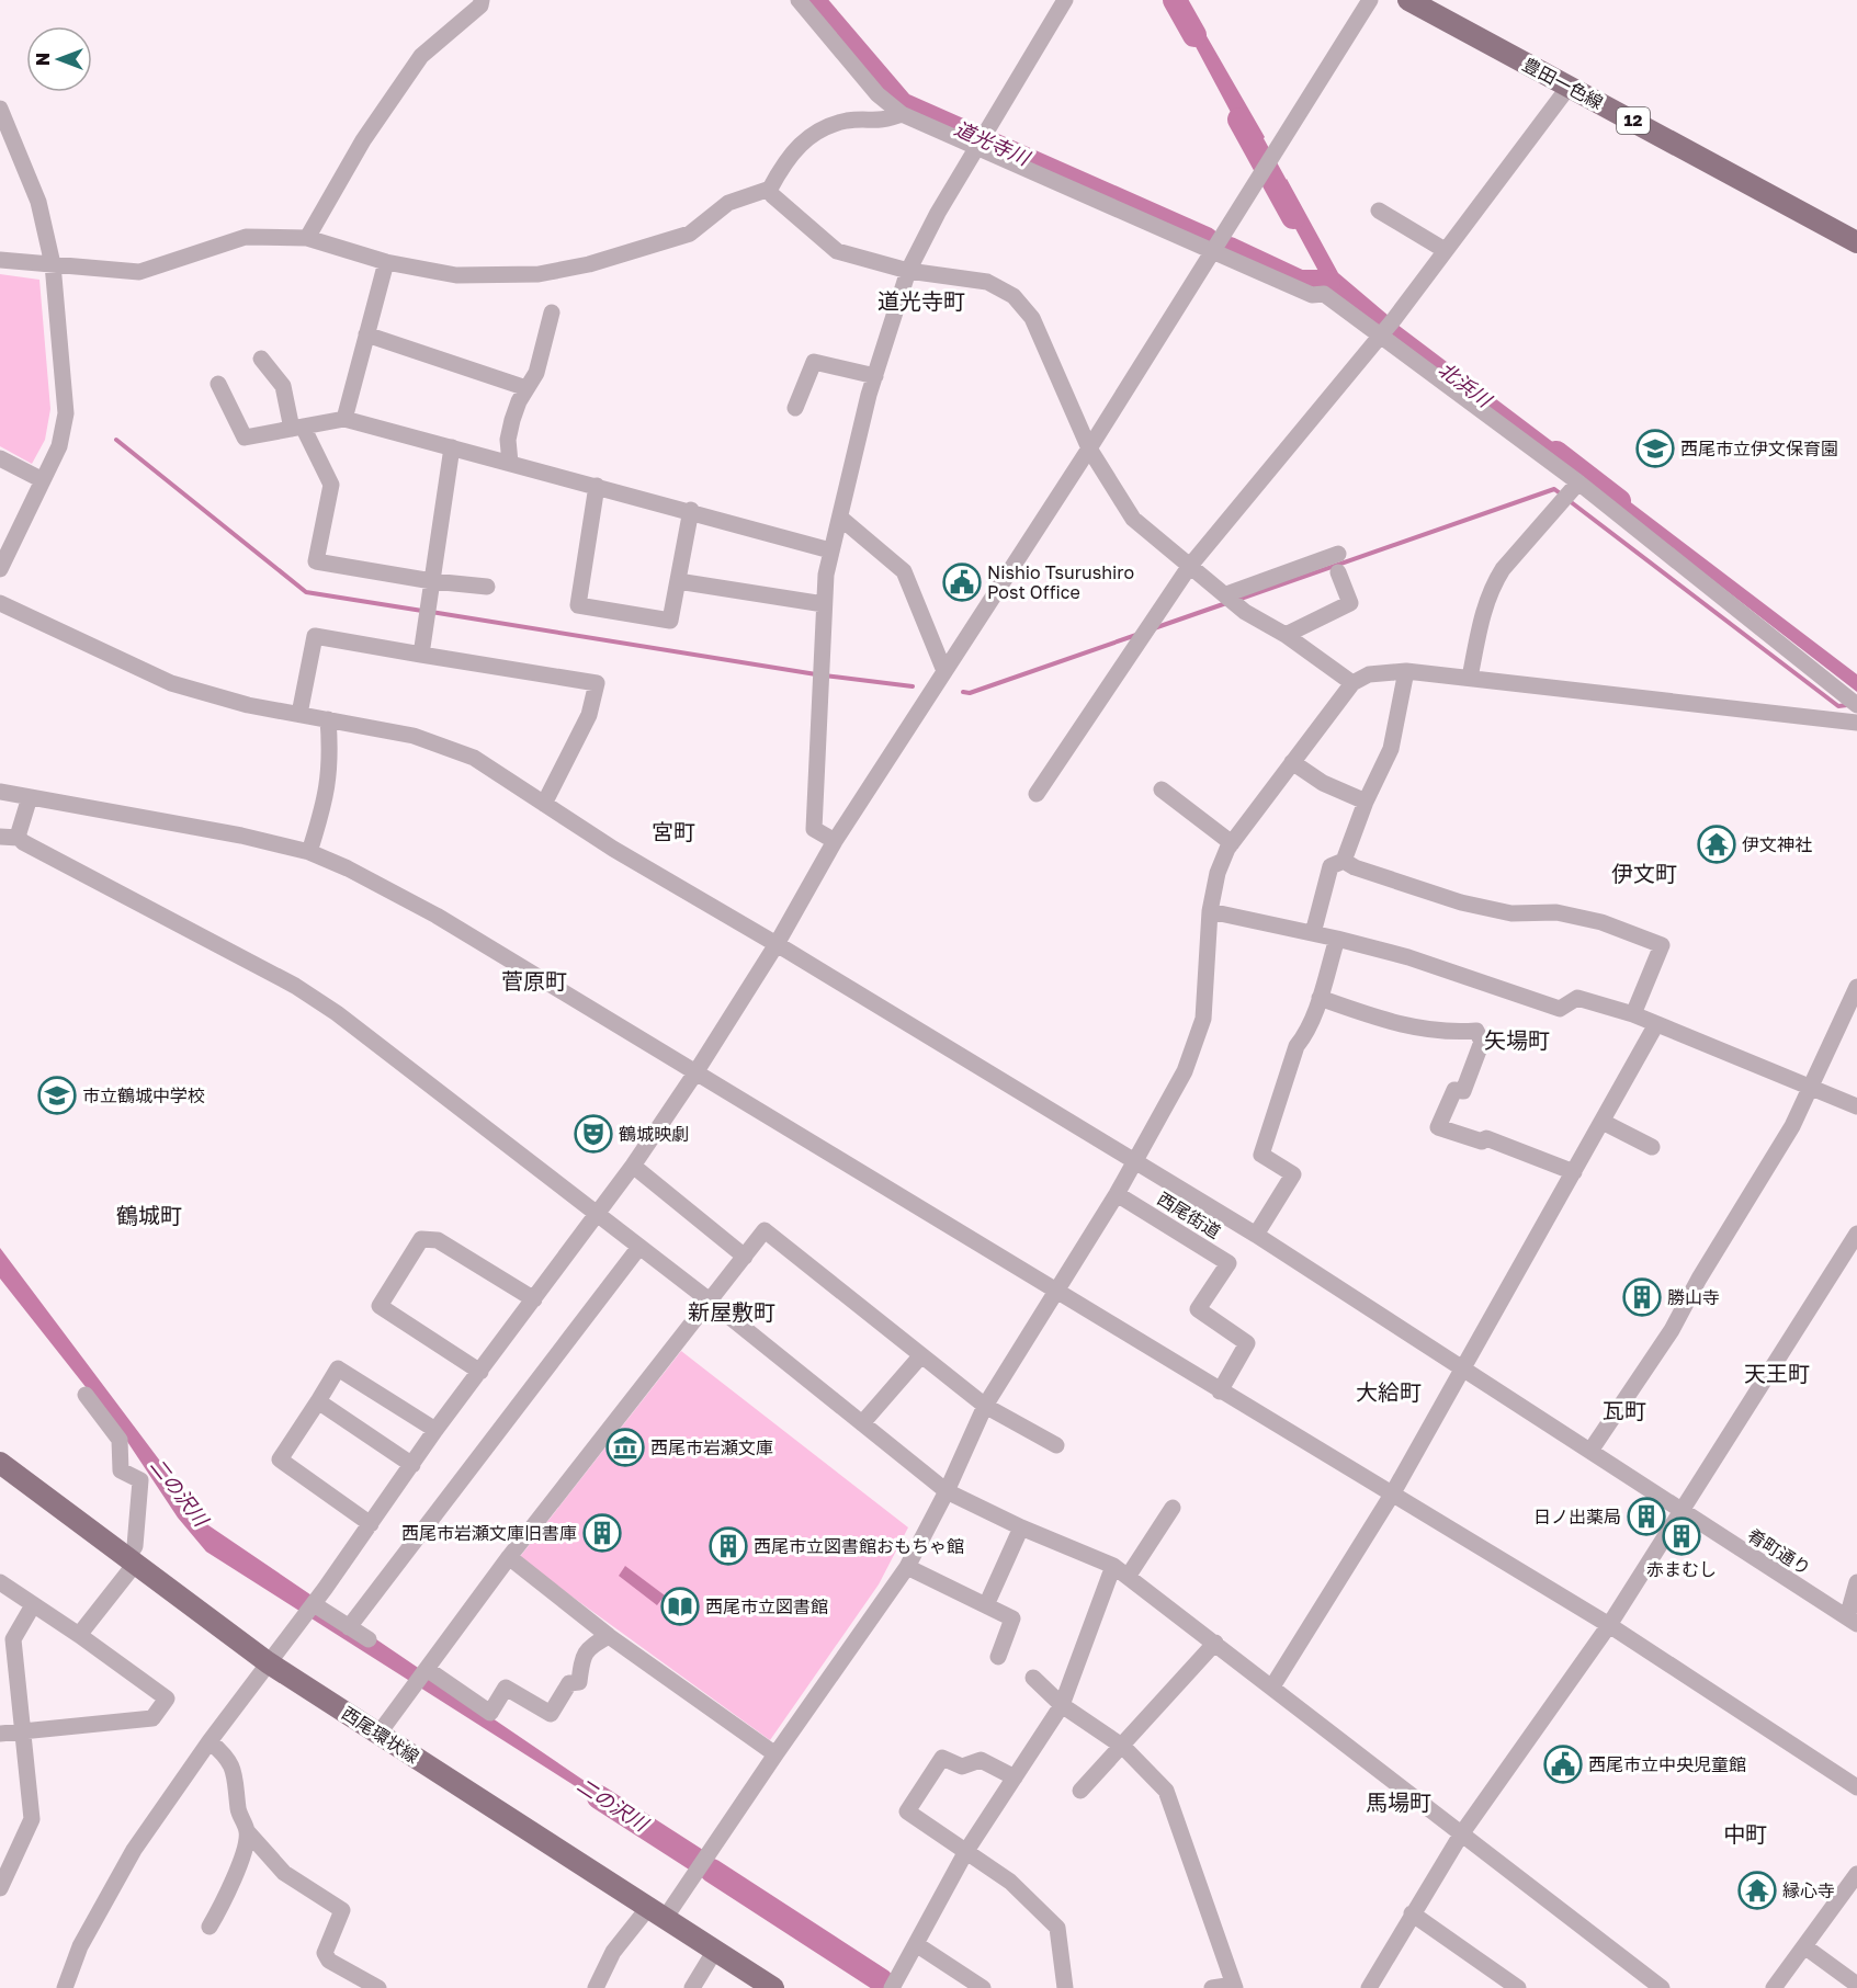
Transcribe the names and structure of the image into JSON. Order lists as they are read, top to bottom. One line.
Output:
{"streets":{"main road":["豊田一色線","12","西尾環状線"],"street":["西尾街道","肴町通り"]},"districts":["道光寺町","宮町","伊文町","菅原町","矢場町","鶴城町","新屋敷町","天王町","大給町","瓦町","馬場町","中町"],"water":["道光寺川","北浜川","二の沢川"],"places":{"school or university":["西尾市立伊文保育園","市立鶴城中学校"],"public building":["Nishio Tsurushiro Post Office","西尾市立中央児童館"],"temple":["伊文神社","縁心寺"],"theatre":["鶴城映劇"],"building":["勝山寺","日ノ出薬局","西尾市岩瀬文庫旧書庫","赤まむし","西尾市立図書館おもちゃ館"],"museum":["西尾市岩瀬文庫"],"library":["西尾市立図書館"]},"north":"left"}
